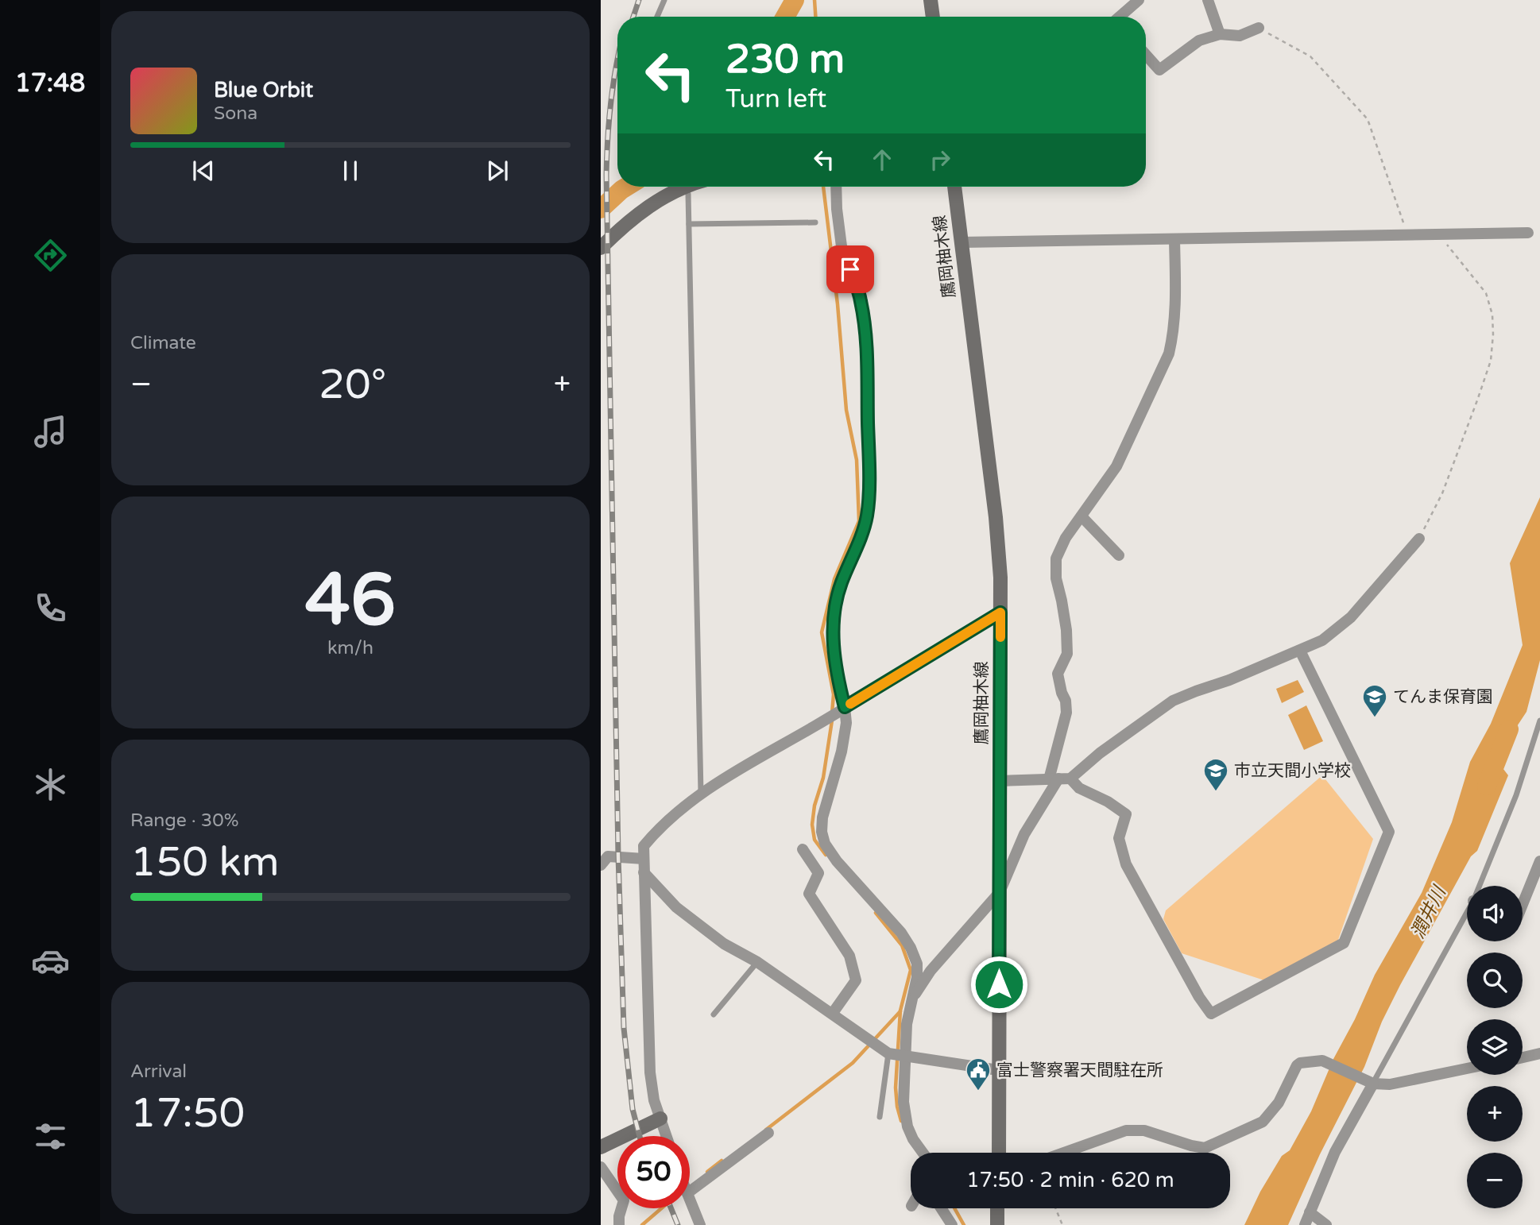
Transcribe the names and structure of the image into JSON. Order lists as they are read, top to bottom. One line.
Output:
{"streets":{"main road":["鷹岡柚木線"]},"water":["潤井川"],"places":{"school or university":["てんま保育園","市立天間小学校"],"public building":["富士警察署天間駐在所"]},"page":{"tabs":"17:48","turn":["230 m","Turn left"],"song":["Blue Orbit","Sona"],"tile":["Climate",["46","km/h"],["Range · 30%","150 km"],["Arrival","17:50"]],"heat":["−","20°","+"],"map_buttons":["+","−"],"limit":"50","trip":"17:50 · 2 min · 620 m"}}
